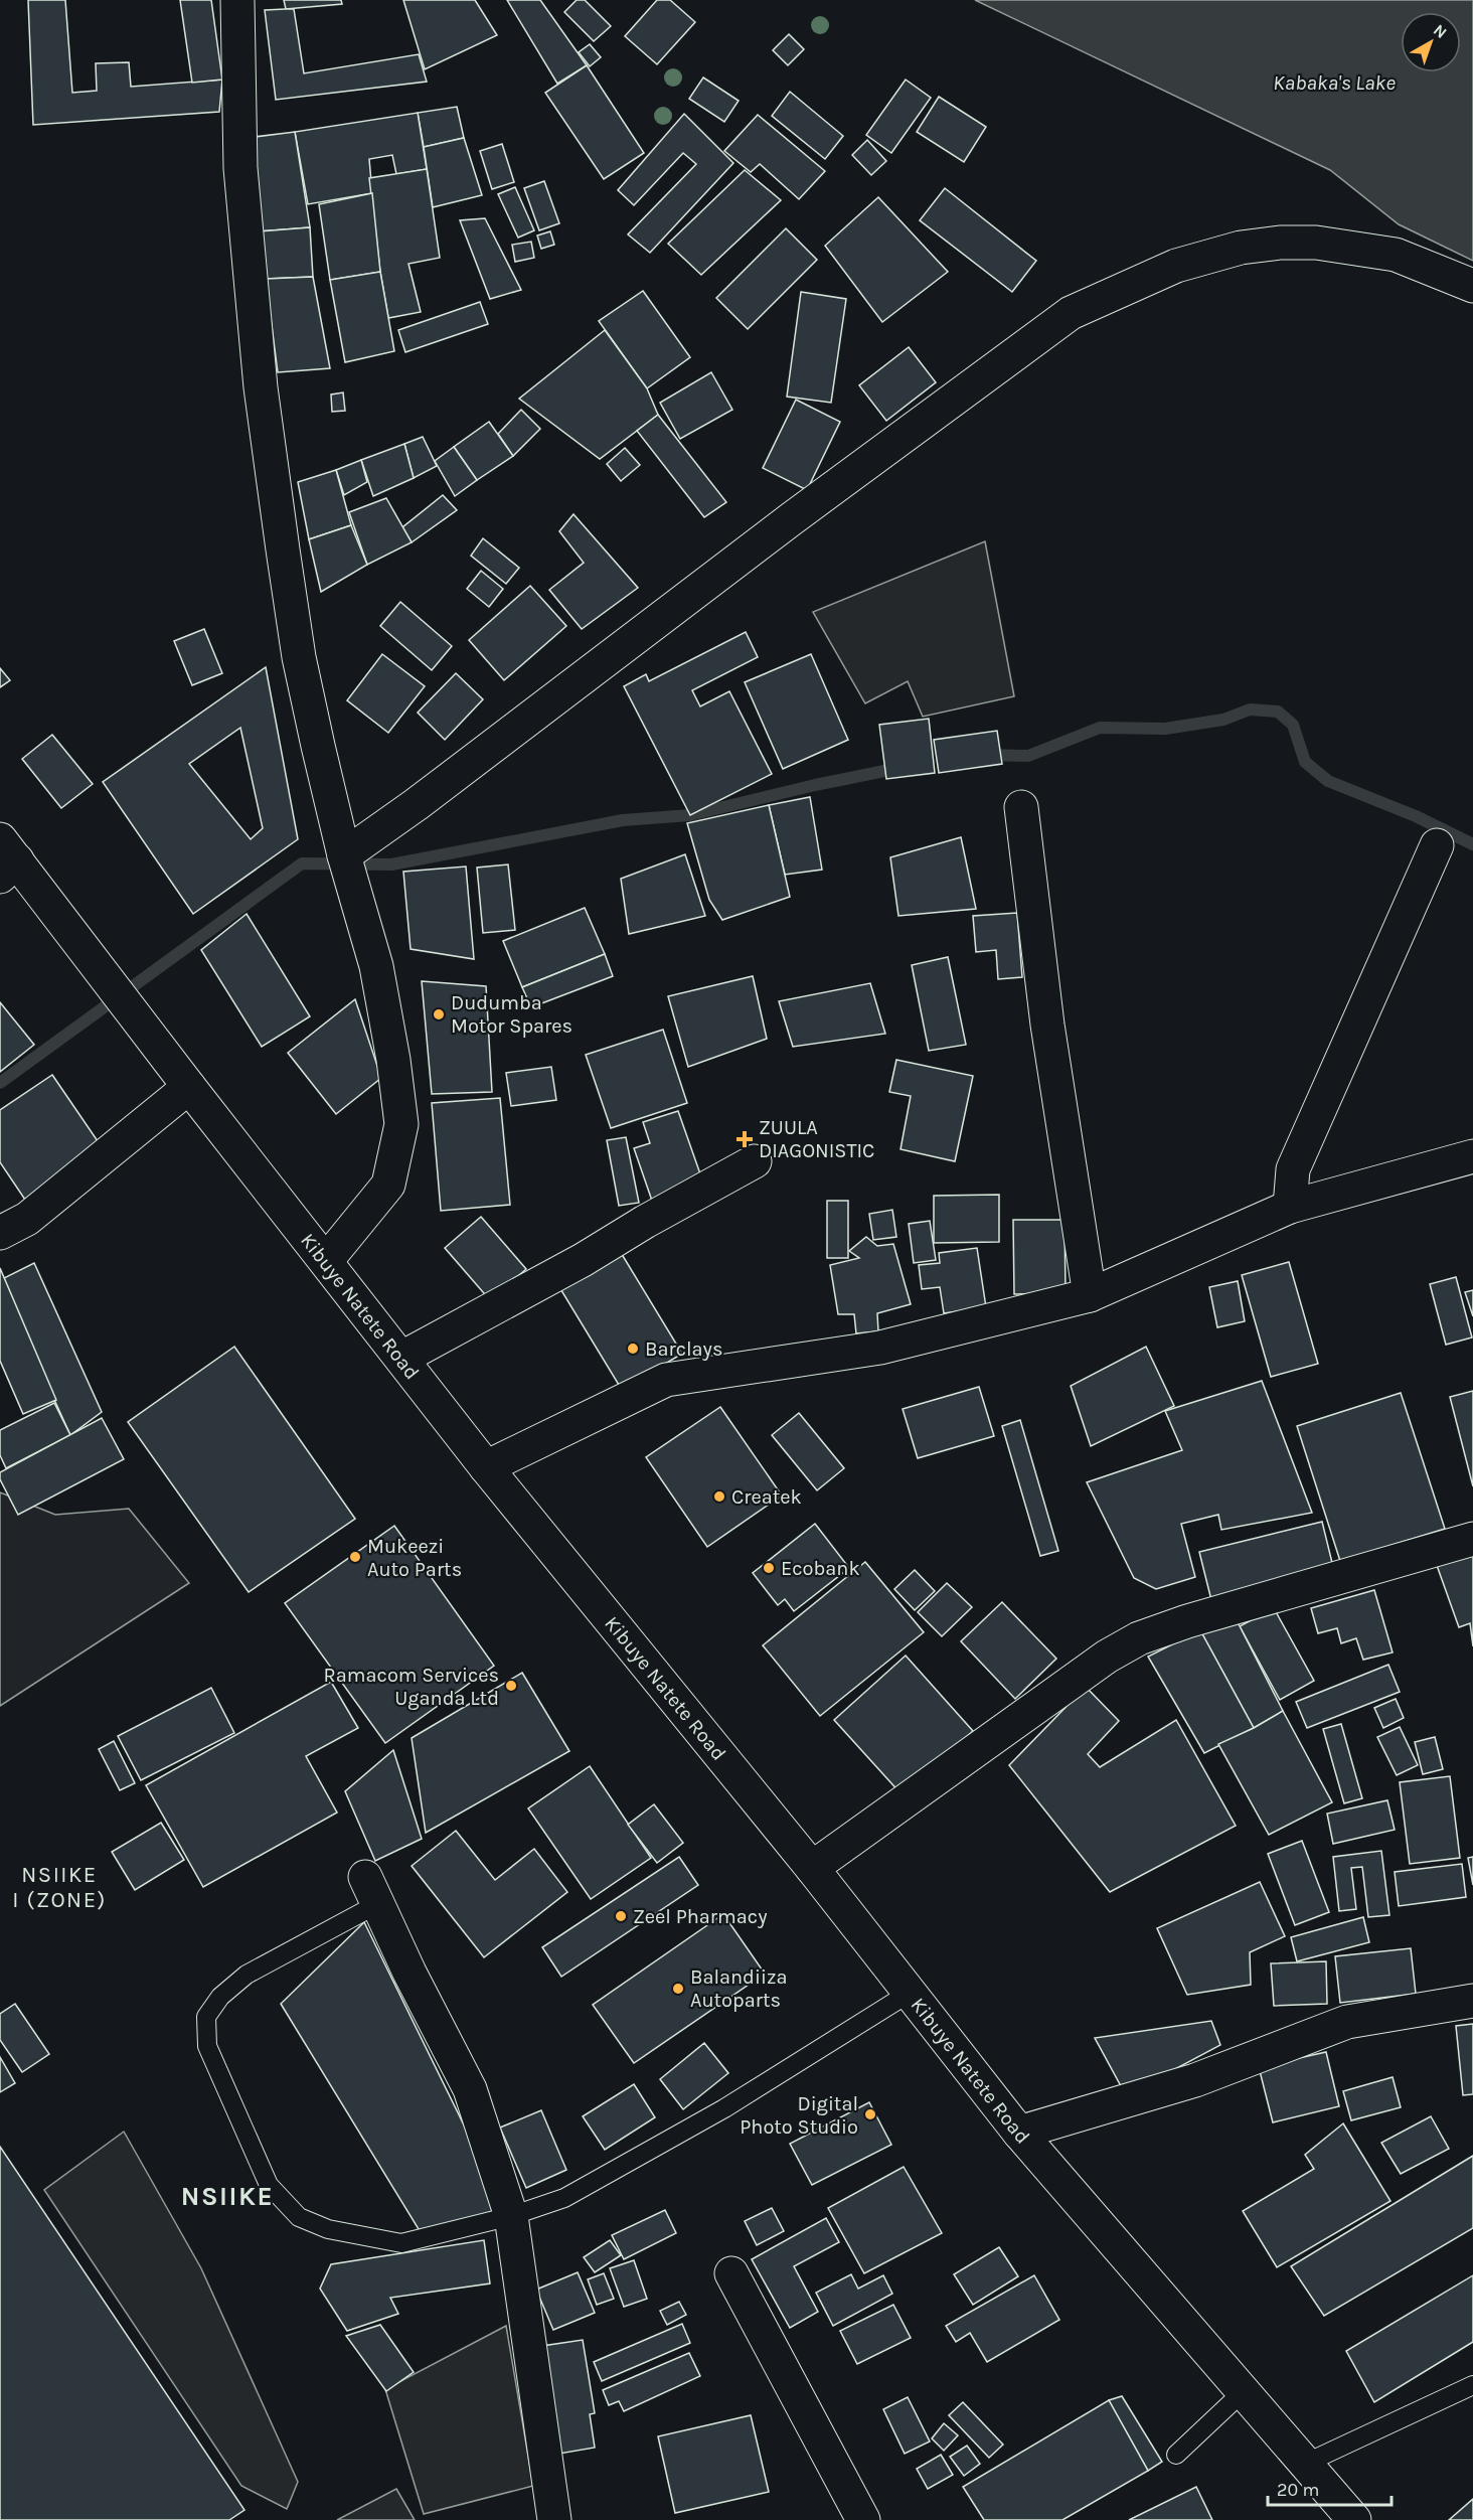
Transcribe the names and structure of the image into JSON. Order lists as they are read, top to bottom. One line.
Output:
{"streets":{"street":["Kibuye Natete Road"]},"districts":["NSIIKE I (ZONE)","NSIIKE"],"water":["Kabaka's Lake"],"places":{"other":["Dudumba Motor Spares","Barclays","Createk","Mukeezi Auto Parts","Ecobank","Ramacom Services Uganda Ltd","Zeel Pharmacy","Balandiiza Autoparts","Digital Photo Studio"],"health":["ZUULA DIAGONISTIC"]},"scale_bar":"20 m","north":"top right"}
